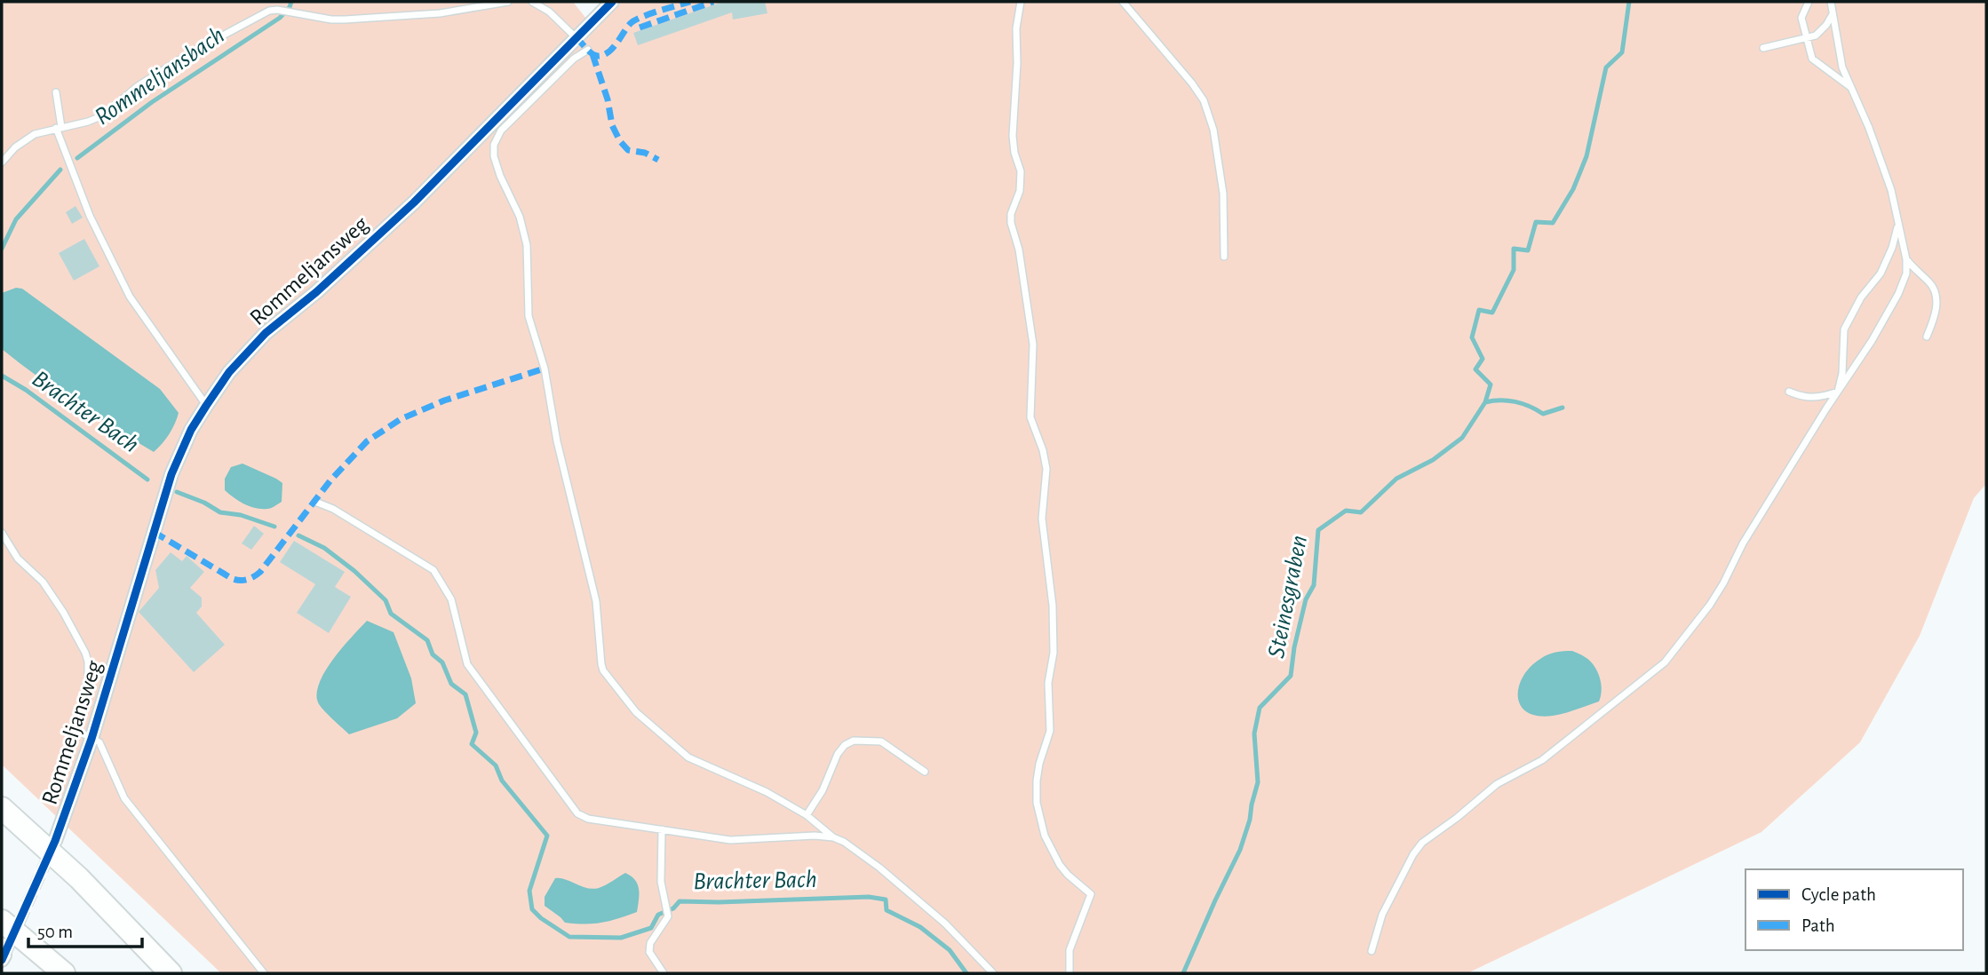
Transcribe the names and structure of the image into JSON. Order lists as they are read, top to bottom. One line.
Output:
{"streets":{"street":["Rommeljansweg"]},"water":["Rommeljansbach","Brachter Bach","Steinesgraben"],"legend":["Cycle path","Path"],"scale_bar":"50 m"}
